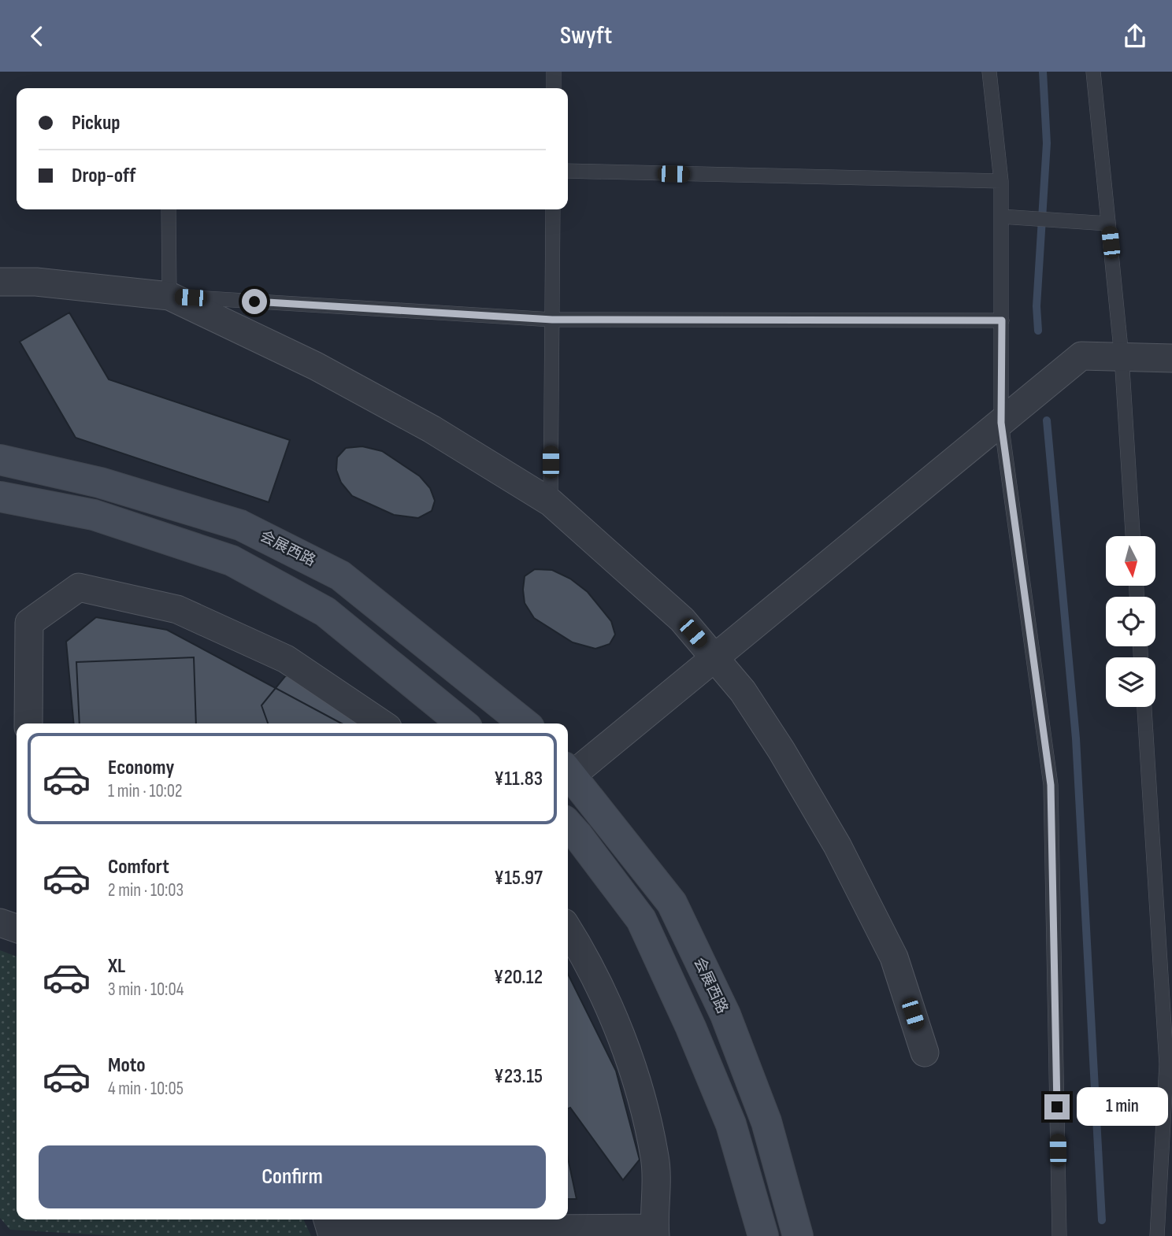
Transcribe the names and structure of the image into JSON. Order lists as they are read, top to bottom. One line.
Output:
{"streets":{"main road":["会展西路"]},"north":"bottom","page":{"header":"Swyft","banner":["Pickup","Drop-off"],"list":[{"name":"Economy","note":"1 min · 10:02","value":"¥11.83"},{"name":"Comfort","note":"2 min · 10:03","value":"¥15.97"},{"name":"XL","note":"3 min · 10:04","value":"¥20.12"},{"name":"Moto","note":"4 min · 10:05","value":"¥23.15"}],"bubble":"1 min","buttons":"Confirm"}}
